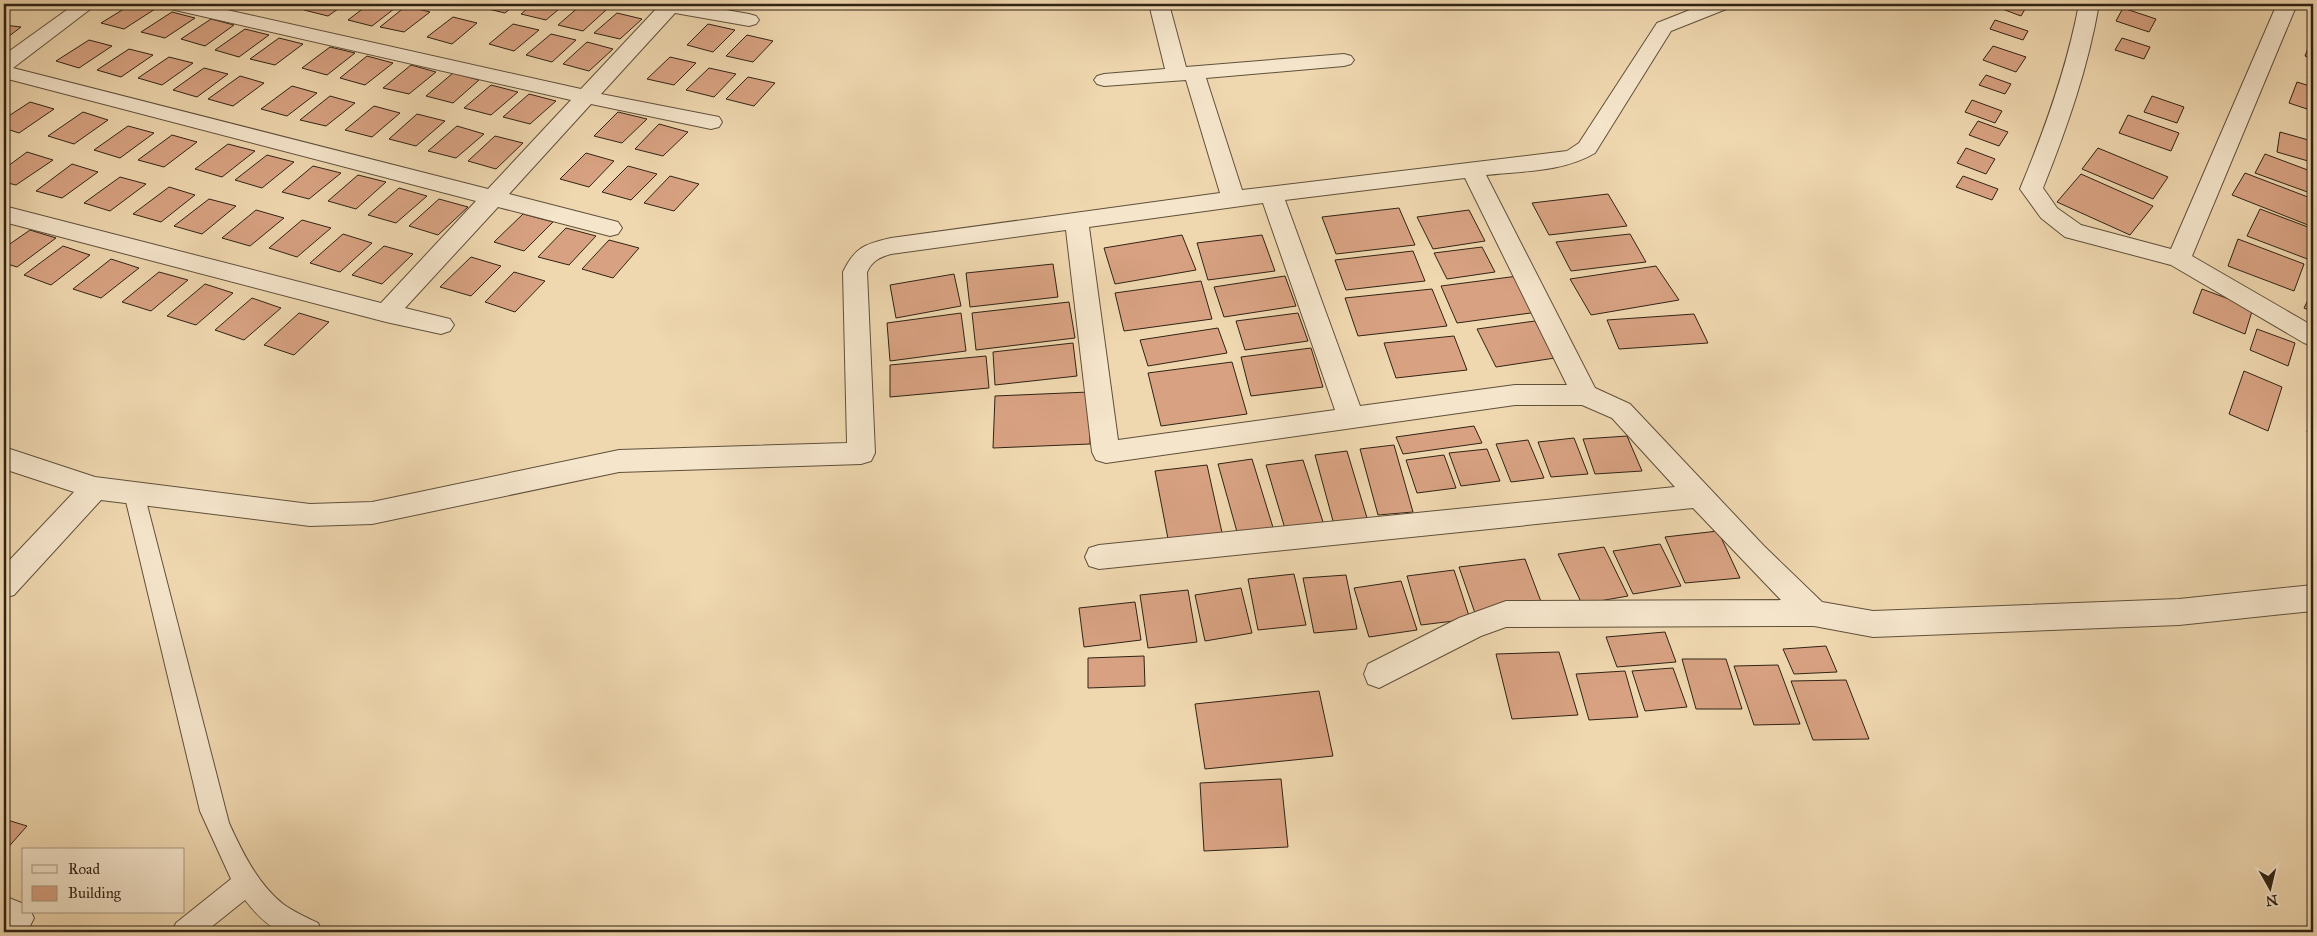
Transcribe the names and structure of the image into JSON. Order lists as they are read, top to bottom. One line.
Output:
{"legend":["Road","Building"],"north":"bottom"}
